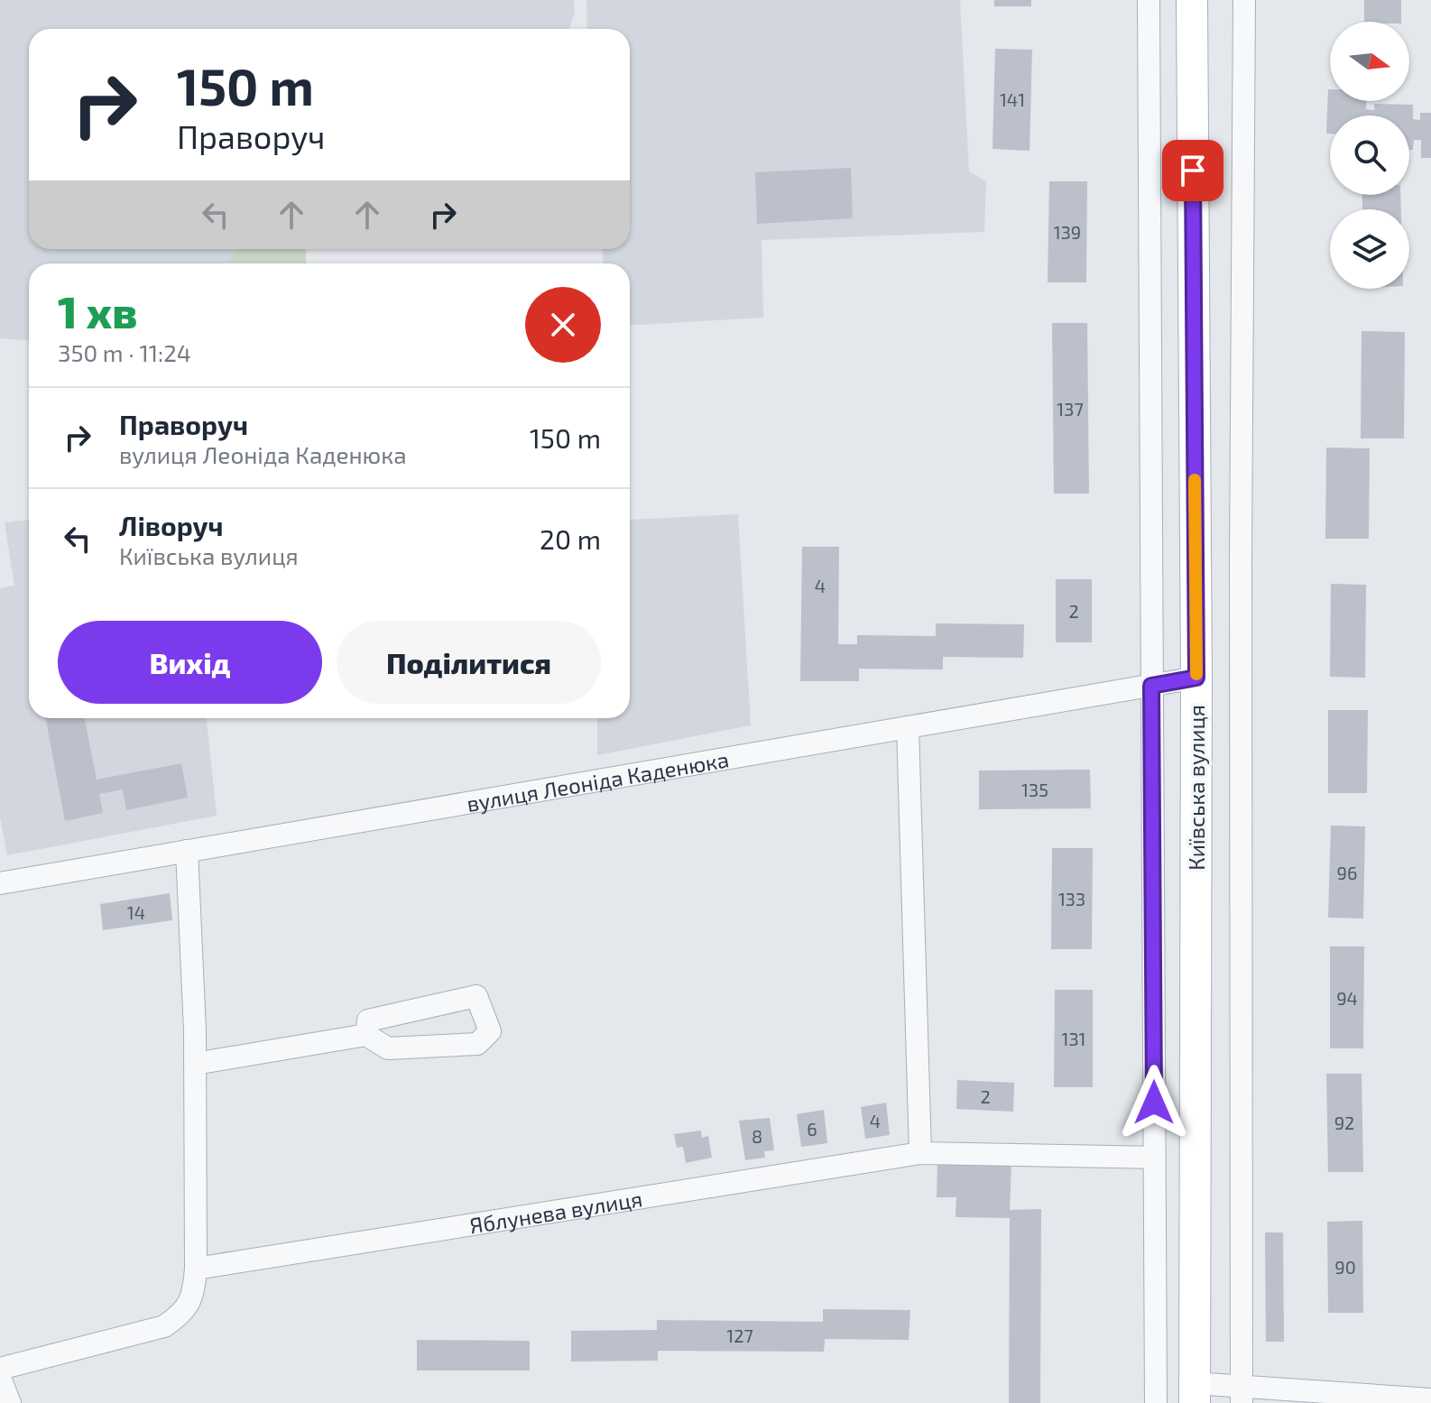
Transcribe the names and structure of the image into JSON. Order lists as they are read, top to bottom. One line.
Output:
{"streets":{"main road":["Київська вулиця"],"street":["вулиця Леоніда Каденюка","Яблунева вулиця"]},"crossings":[["вулиця Леоніда Каденюка","Київська вулиця"]],"house_numbers":["141","139","137","4","2","135","96","133","14","94","131","2","4","92","6","8","90","127"],"north":"right","page":{"turn":["150 m","Праворуч"],"heading":["1 хв","350 m · 11:24"],"list":[{"name":"Праворуч","note":"вулиця Леоніда Каденюка","value":"150 m"},{"name":"Ліворуч","note":"Київська вулиця","value":"20 m"}],"buttons":["Вихід","Поділитися"]}}
